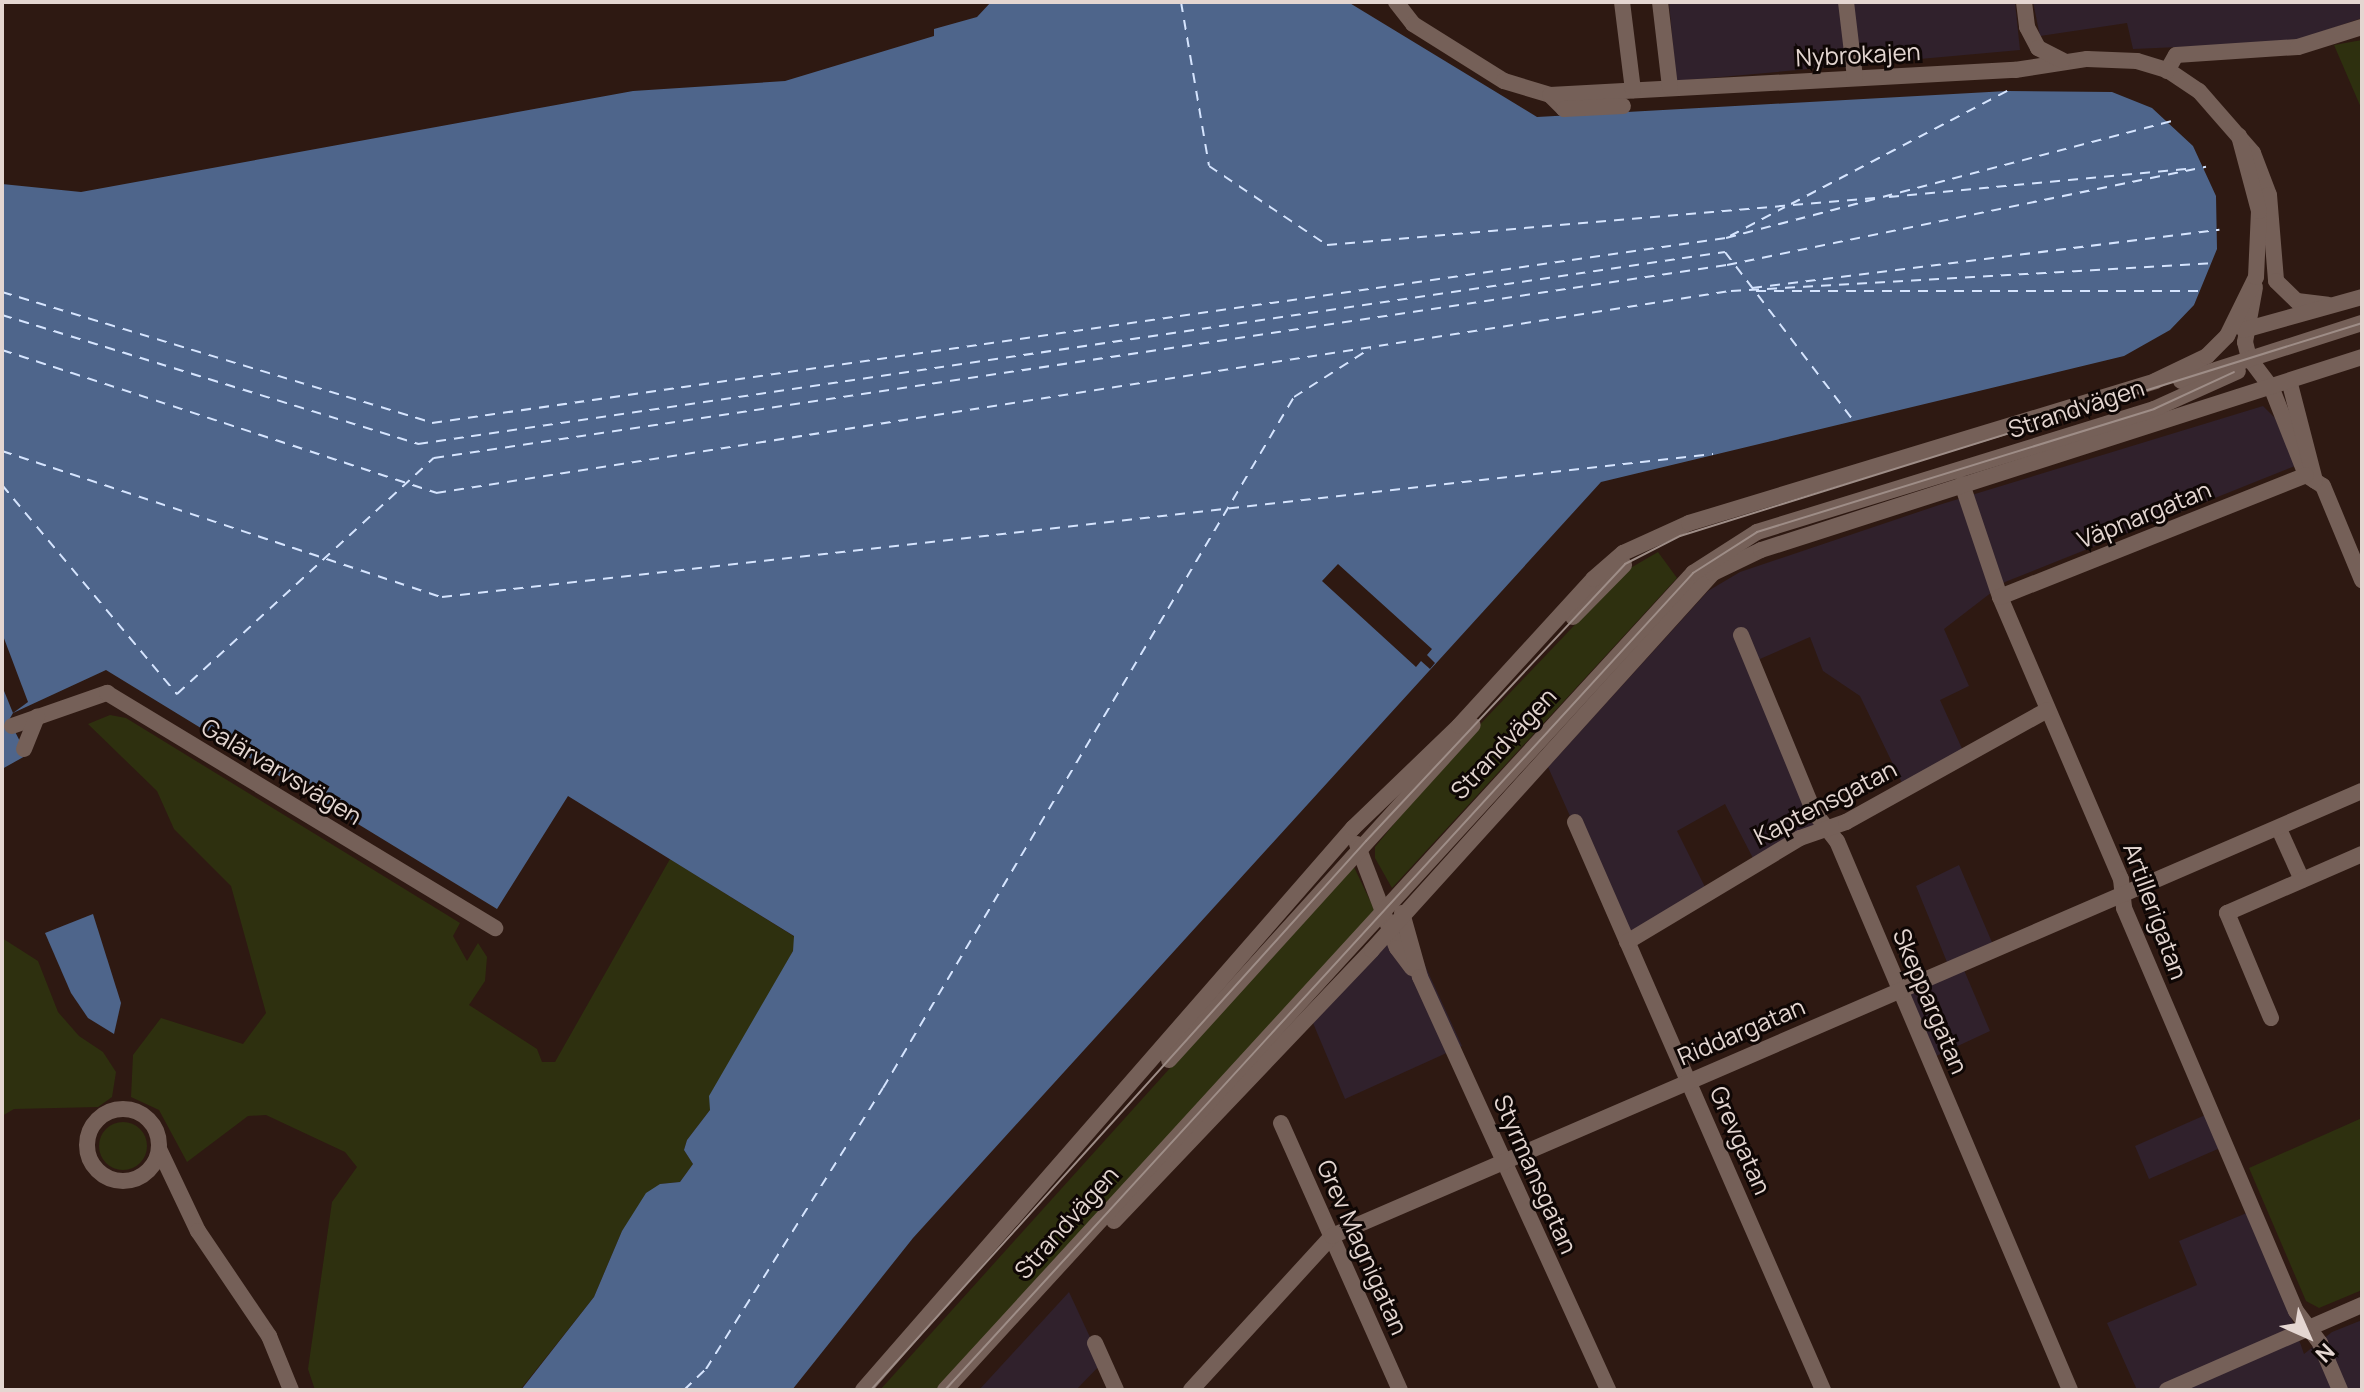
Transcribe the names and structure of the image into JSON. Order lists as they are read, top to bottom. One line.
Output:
{"streets":{"street":["Nybrokajen","Strandvägen","Väpnargatan","Galärvarvsvägen","Kaptensgatan","Artillerigatan","Skeppargatan","Riddargatan","Grevgatan","Styrmansgatan","Grev Magnigatan"]},"crossings":[["Strandvägen","Artillerigatan"],["Strandvägen","Styrmansgatan"],["Väpnargatan","Artillerigatan"],["Kaptensgatan","Artillerigatan"],["Kaptensgatan","Skeppargatan"],["Kaptensgatan","Grevgatan"],["Artillerigatan","Riddargatan"],["Skeppargatan","Riddargatan"],["Riddargatan","Grevgatan"],["Riddargatan","Styrmansgatan"],["Riddargatan","Grev Magnigatan"]],"north":"bottom right"}
